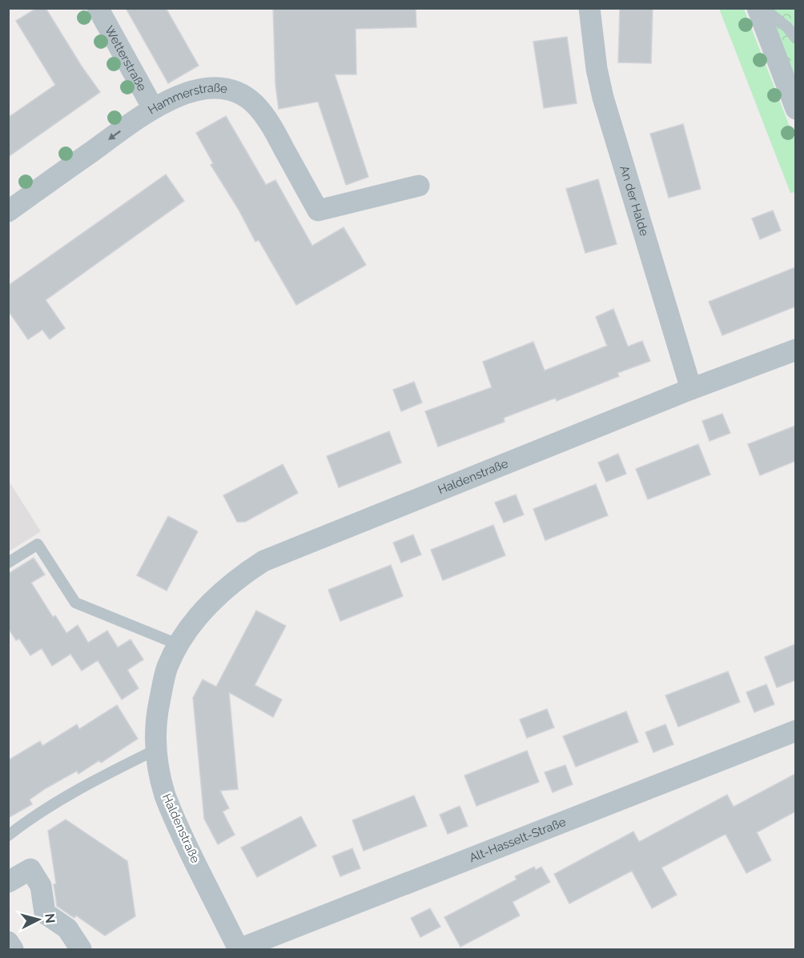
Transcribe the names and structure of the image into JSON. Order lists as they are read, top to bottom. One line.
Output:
{"streets":{"street":["Wetterstraße","Hammerstraße","An der Halde","Haldenstraße","Alt-Hasselt-Straße"]},"crossings":[["Wetterstraße","Hammerstraße"],["An der Halde","Haldenstraße"],["Haldenstraße","Alt-Hasselt-Straße"]],"north":"right"}
